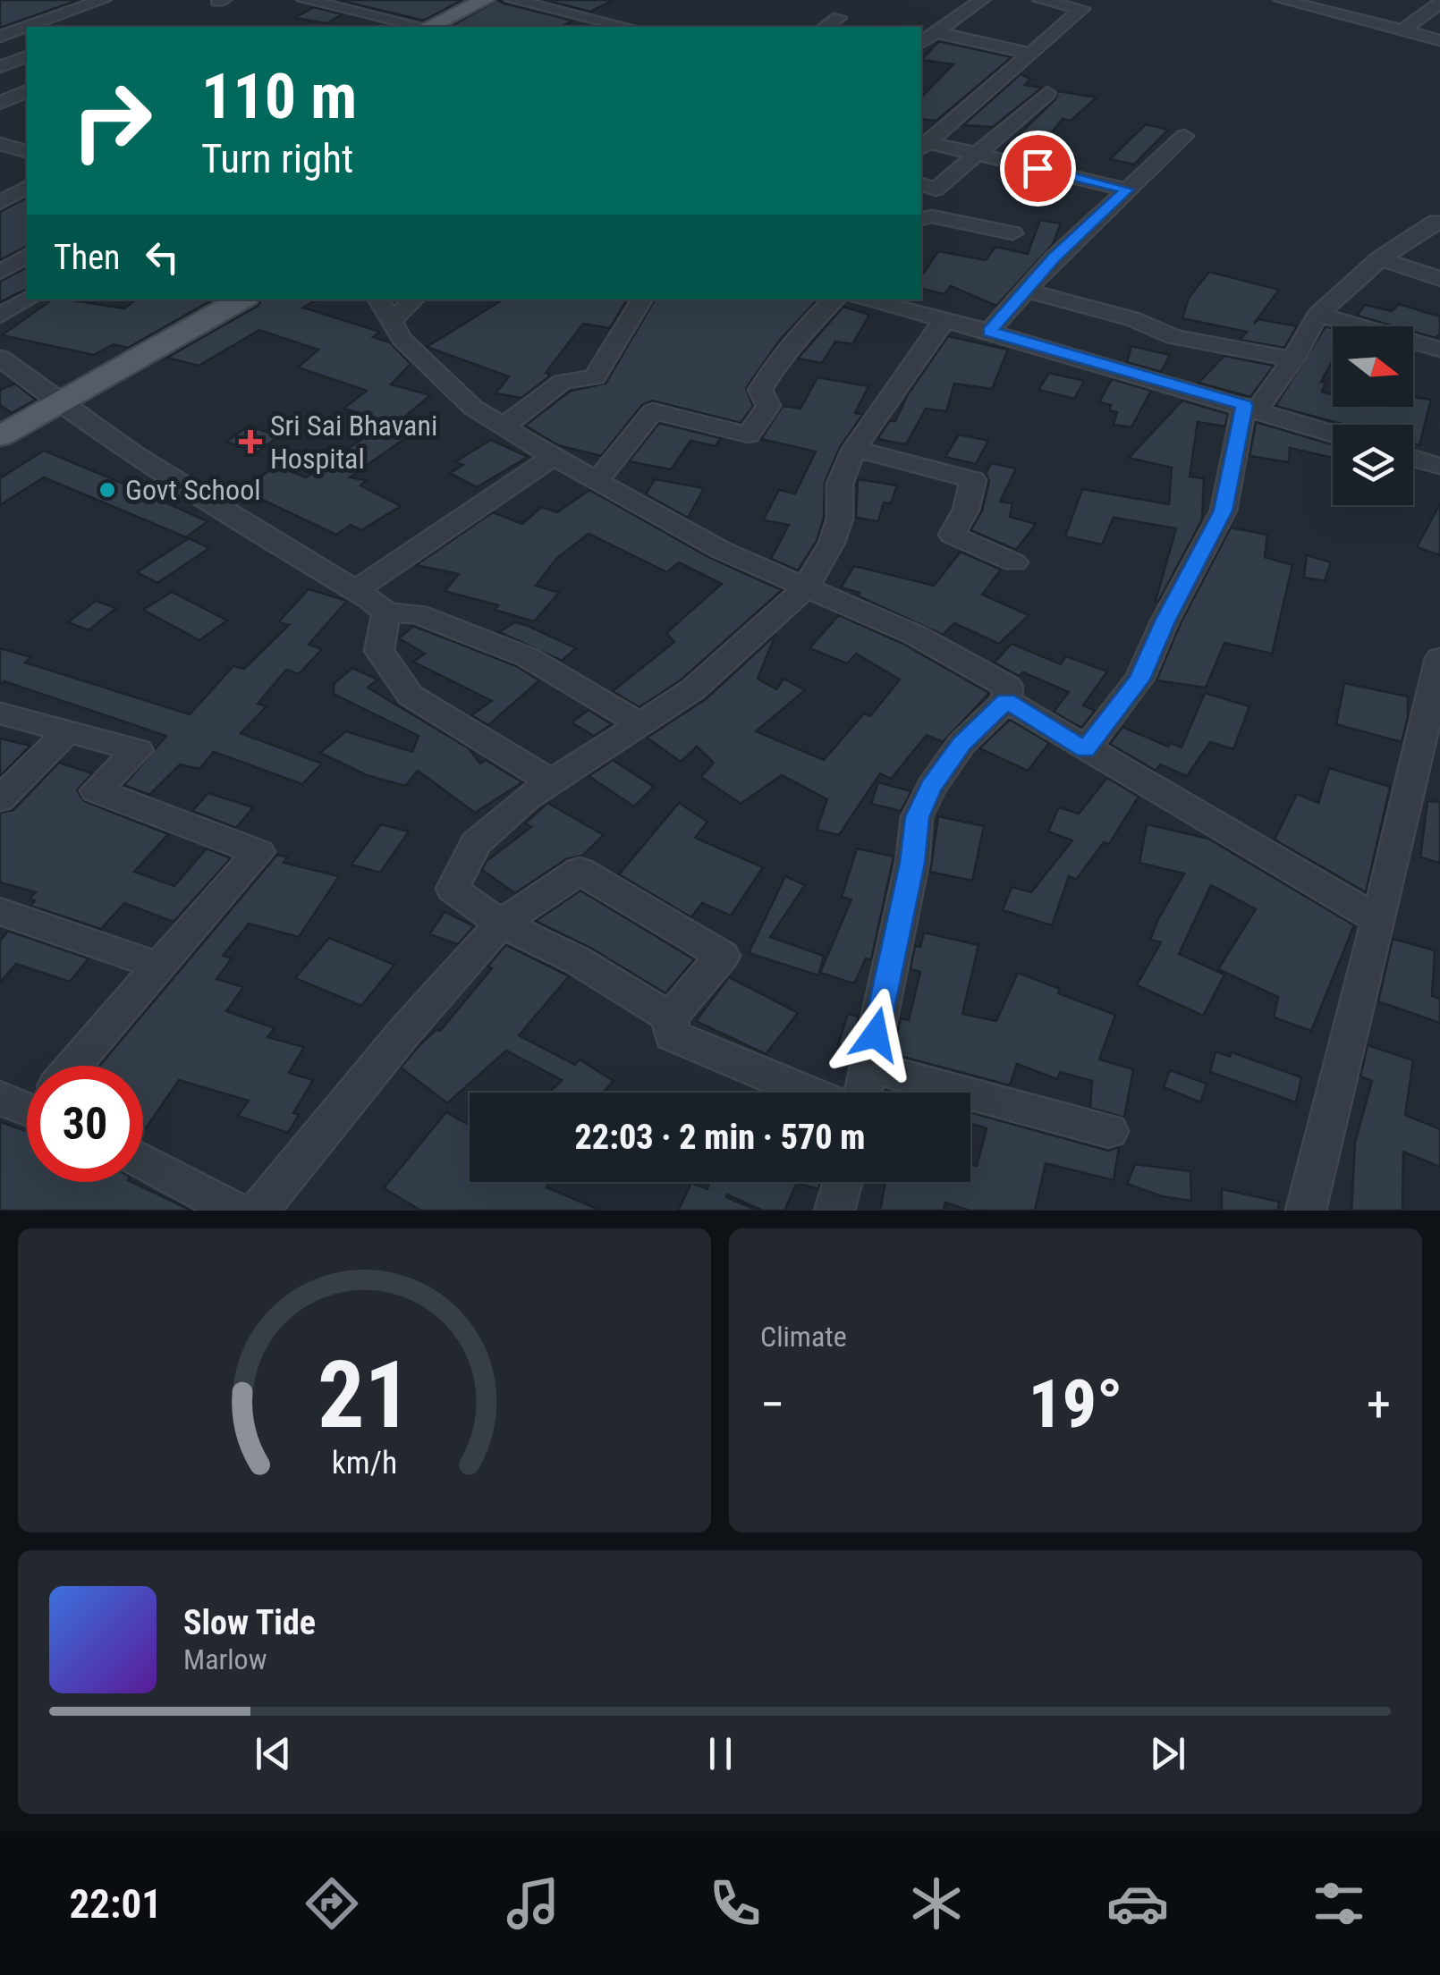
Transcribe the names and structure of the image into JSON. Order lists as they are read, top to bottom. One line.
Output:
{"places":{"health":["Sri Sai Bhavani Hospital"],"other":["Govt School"]},"north":"right","page":{"turn":["110 m","Turn right"],"then":"Then","limit":"30","trip":"22:03 · 2 min · 570 m","tile":"Climate","heat":["−","19°","+"],"song":["Slow Tide","Marlow"],"tabs":"22:01","gauge":["21","km/h"]}}
